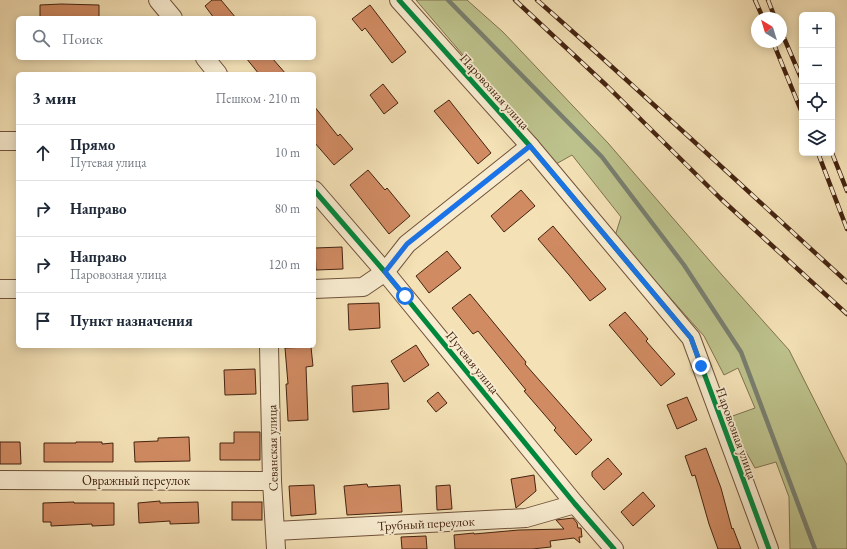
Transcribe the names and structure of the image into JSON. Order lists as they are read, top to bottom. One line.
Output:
{"streets":{"street":["Паровозная улица","Путевая улица","Севанская улица","Овражный переулок","Трубный переулок"]},"crossings":[["Путевая улица","Трубный переулок"],["Севанская улица","Овражный переулок"],["Севанская улица","Трубный переулок"]],"north":"top left","page":{"map_buttons":["+","−"],"search":"Поиск","heading":["3 мин","Пешком · 210 m"],"list":[["Прямо","Путевая улица","10 m"],["Направо","80 m"],["Направо","Паровозная улица","120 m"],"Пункт назначения"]}}
